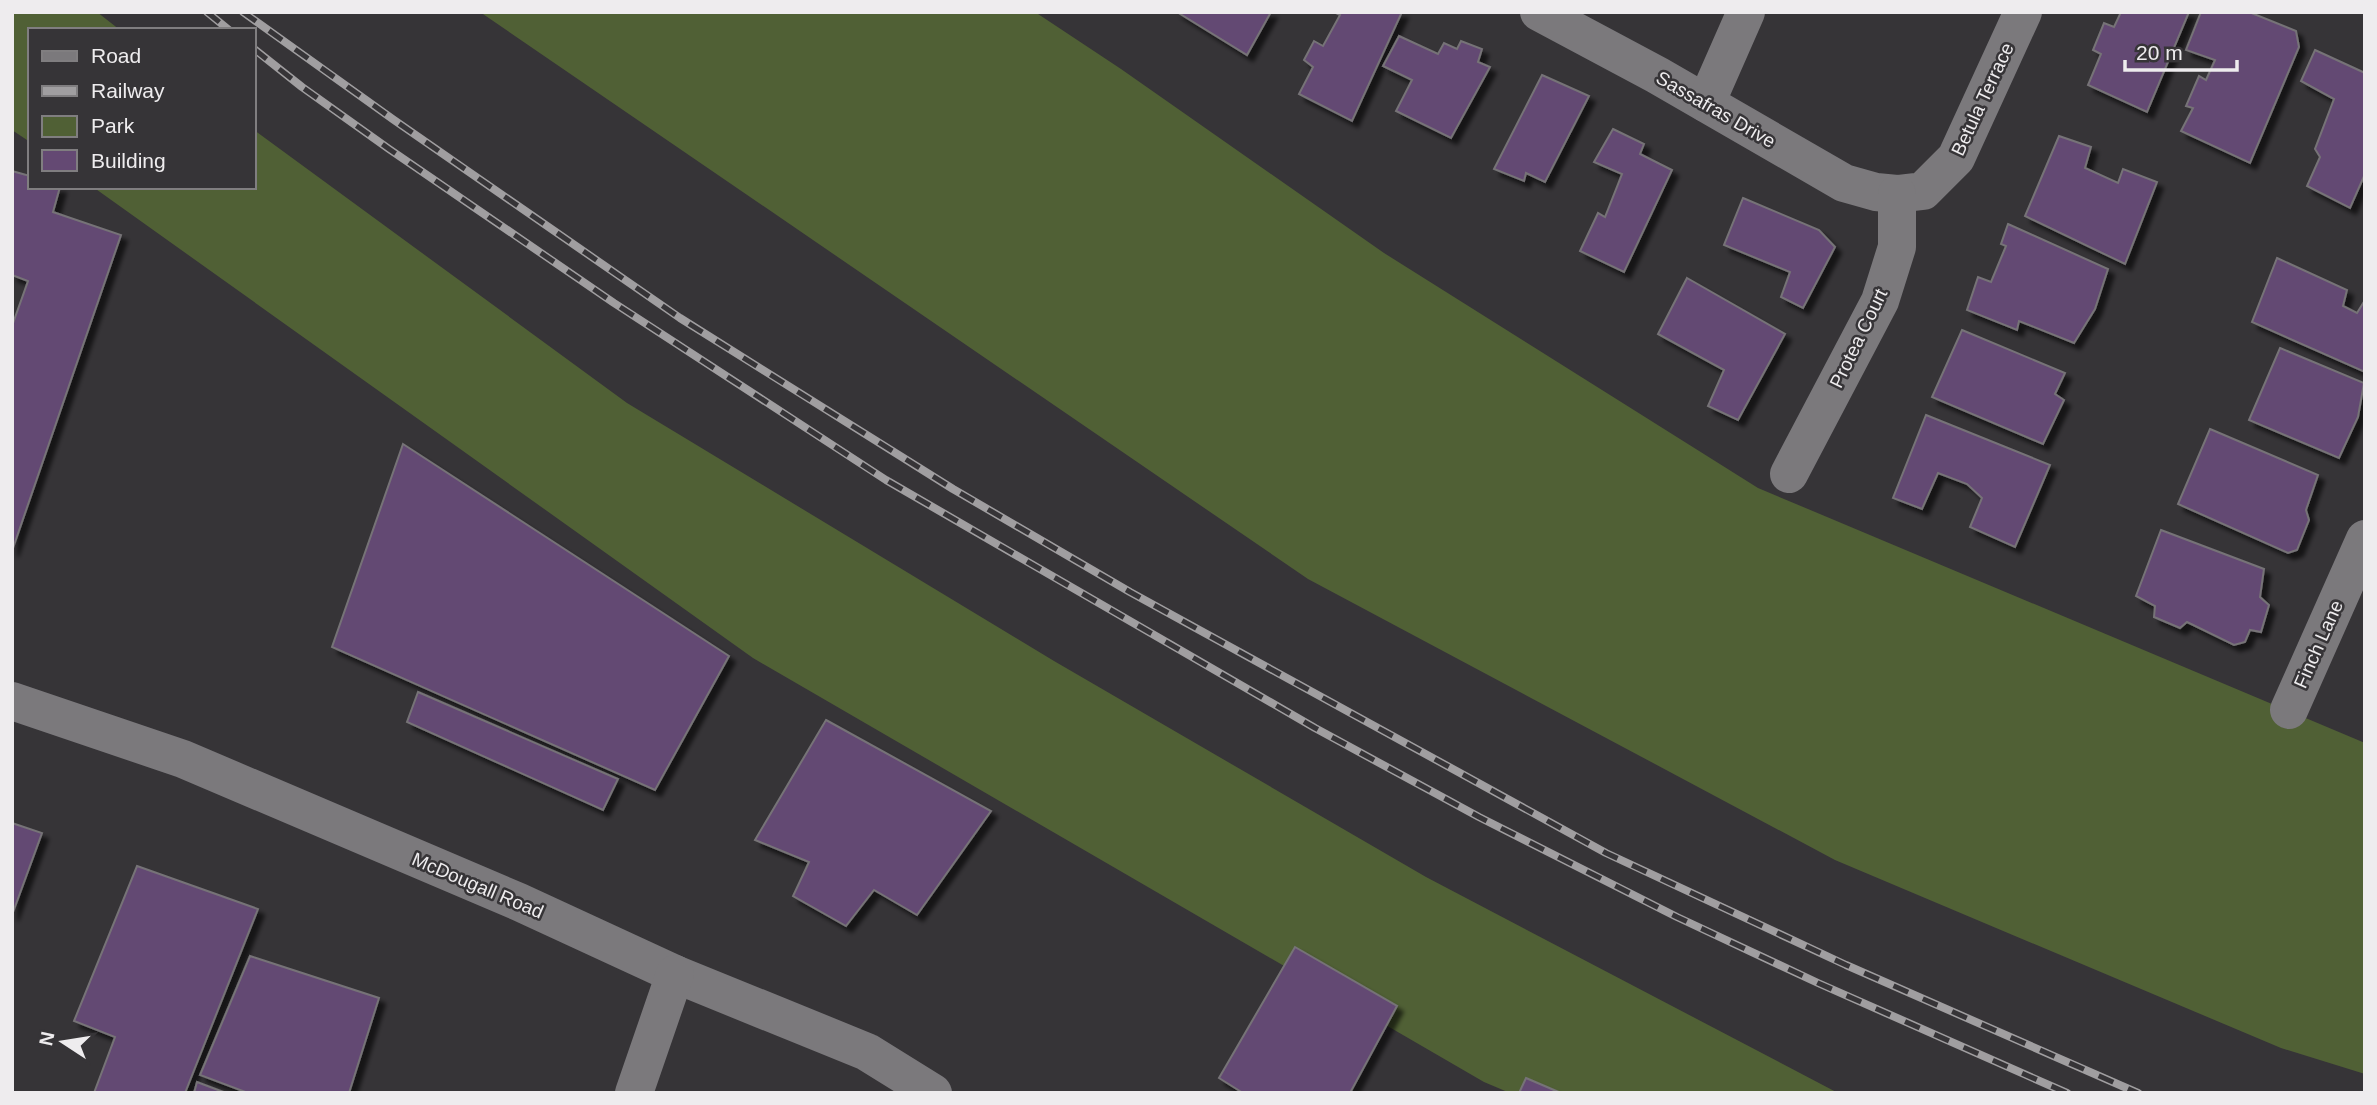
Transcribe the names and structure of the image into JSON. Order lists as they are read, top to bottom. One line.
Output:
{"streets":{"street":["Betula Terrace","Sassafras Drive","Protea Court","Finch Lane","McDougall Road"]},"crossings":[["Betula Terrace","Sassafras Drive"],["Betula Terrace","Protea Court"],["Sassafras Drive","Protea Court"]],"legend":["Road","Railway","Park","Building"],"scale_bar":"20 m","north":"left"}
